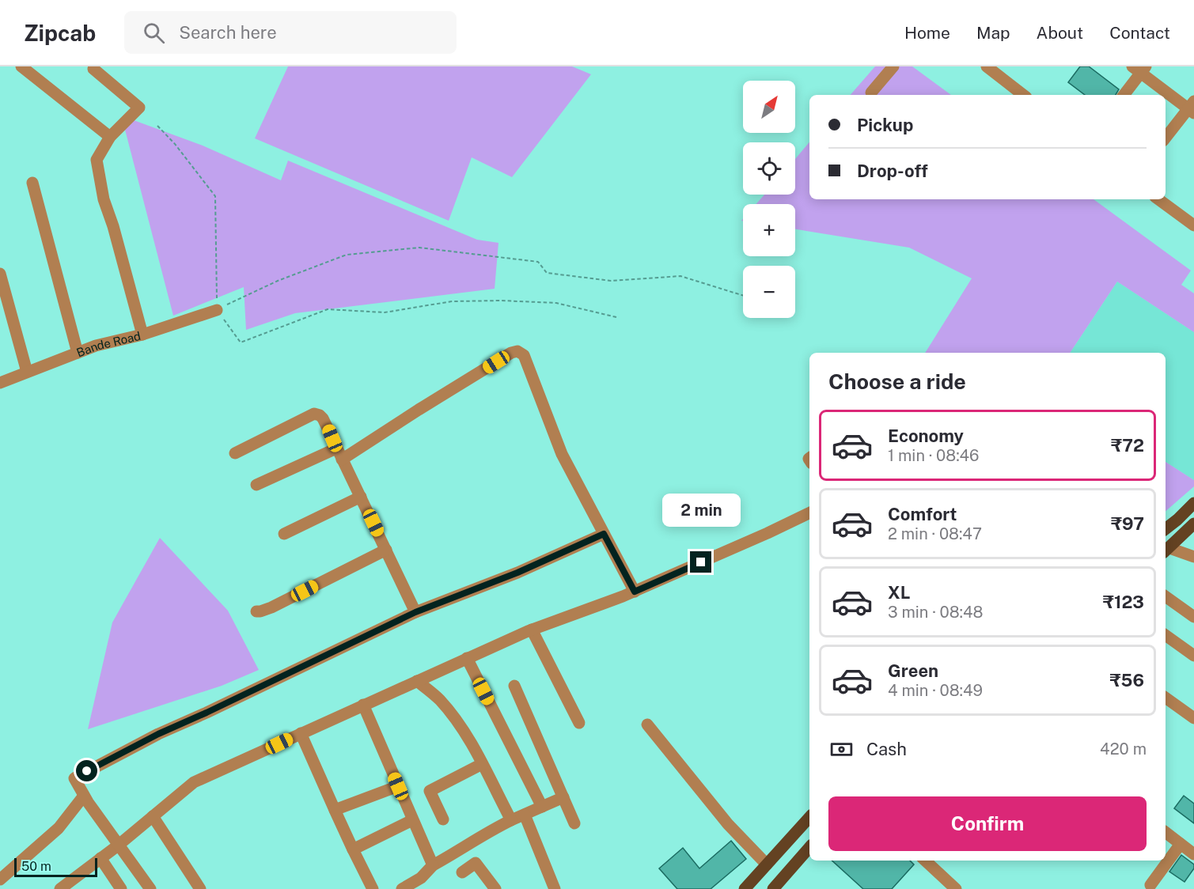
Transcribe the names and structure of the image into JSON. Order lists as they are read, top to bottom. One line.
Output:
{"streets":{"street":["Bande Road"]},"scale_bar":"50 m","north":"top right","page":{"header":"Zipcab","search":"Search here","nav":["Home","Map","About","Contact"],"map_buttons":["+","−"],"banner":["Pickup","Drop-off"],"heading":"Choose a ride","list":[{"name":"Economy","note":"1 min · 08:46","value":"₹72"},{"name":"Comfort","note":"2 min · 08:47","value":"₹97"},{"name":"XL","note":"3 min · 08:48","value":"₹123"},{"name":"Green","note":"4 min · 08:49","value":"₹56"}],"bubble":"2 min","pay":["Cash","420 m"],"buttons":"Confirm","scale":"50 m"}}
